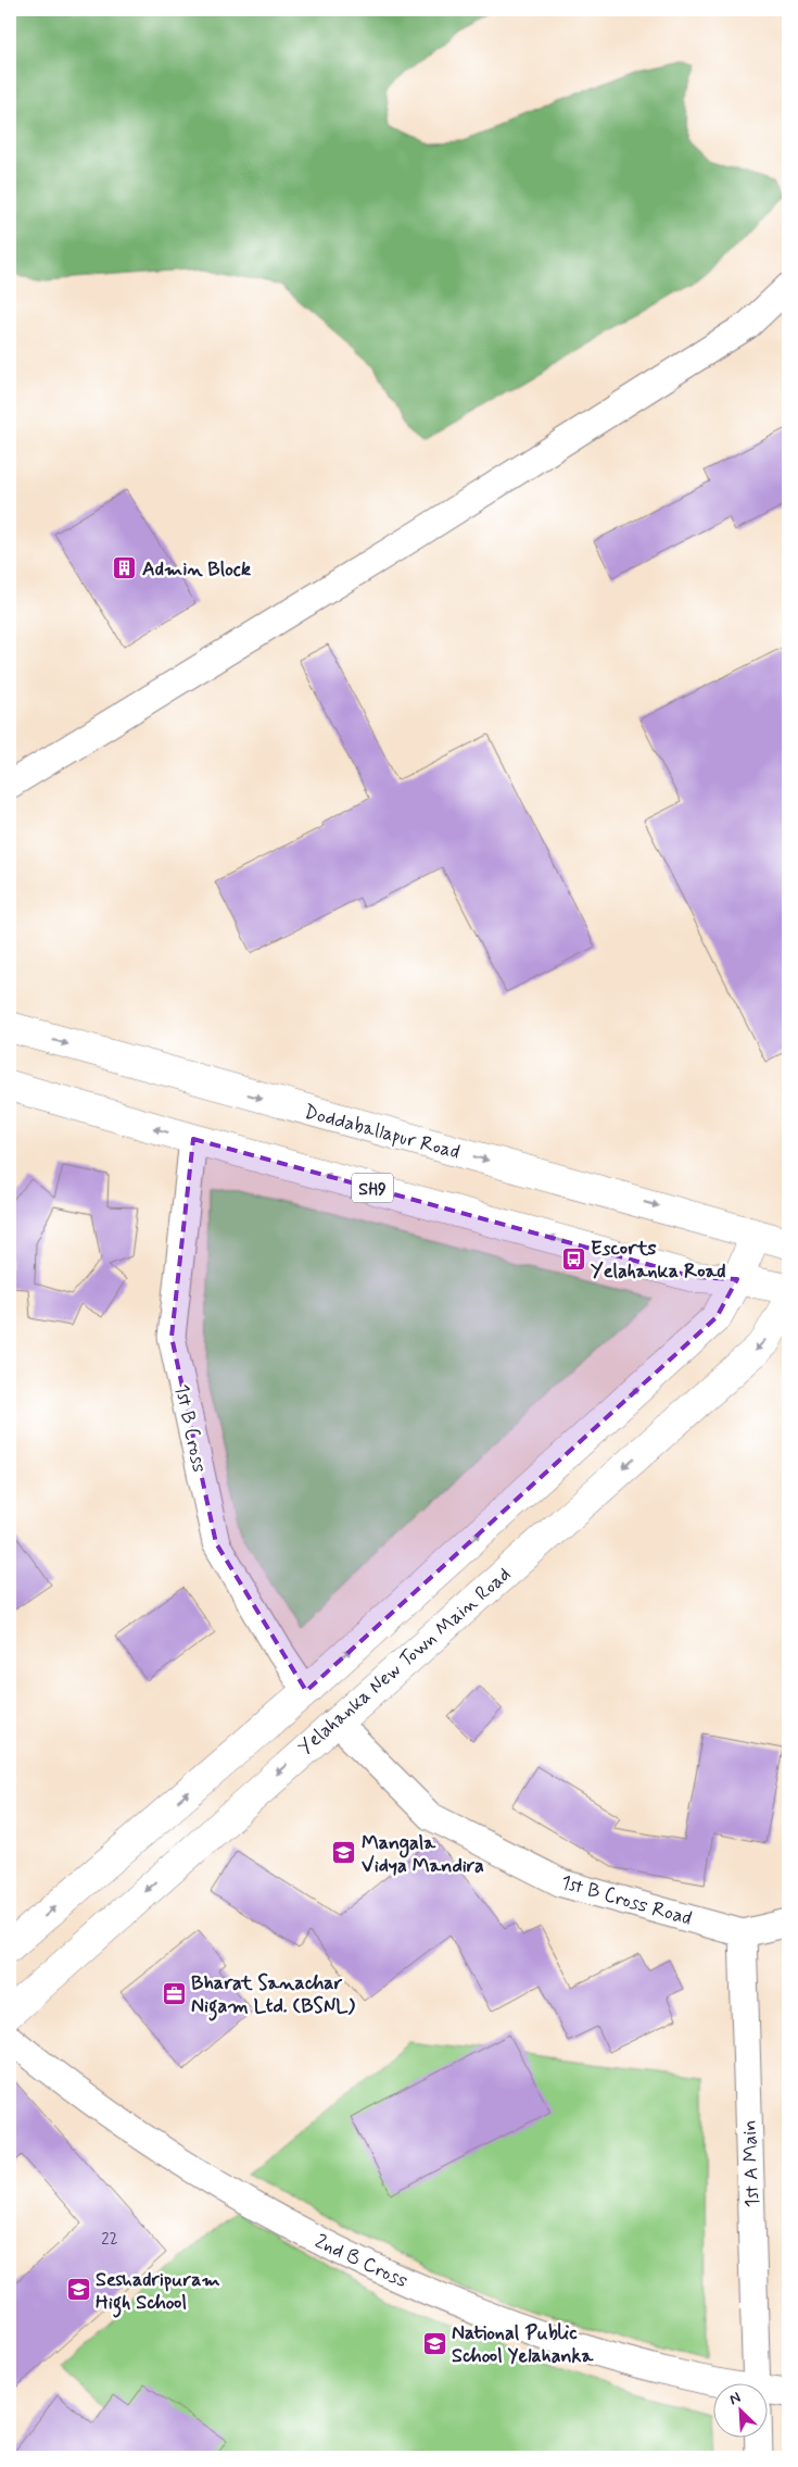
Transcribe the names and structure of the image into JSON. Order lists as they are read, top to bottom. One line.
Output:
{"streets":{"main road":["Doddaballapur Road","SH9","Yelahanka New Town Main Road"],"street":["1st B Cross","1st B Cross Road","1st A Main","2nd B Cross"]},"crossings":[["SH9","1st B Cross"],["Yelahanka New Town Main Road","1st B Cross Road"],["1st B Cross Road","1st A Main"]],"places":{"building":["Admin Block"],"bus stop":["Escorts Yelahanka Road"],"school or university":["Mangala Vidya Mandira","Seshadripuram High School","National Public School Yelahanka"],"office":["Bharat Sanachar Nigam Ltd. (BSNL)"]},"house_numbers":["22"],"north":"top left"}
